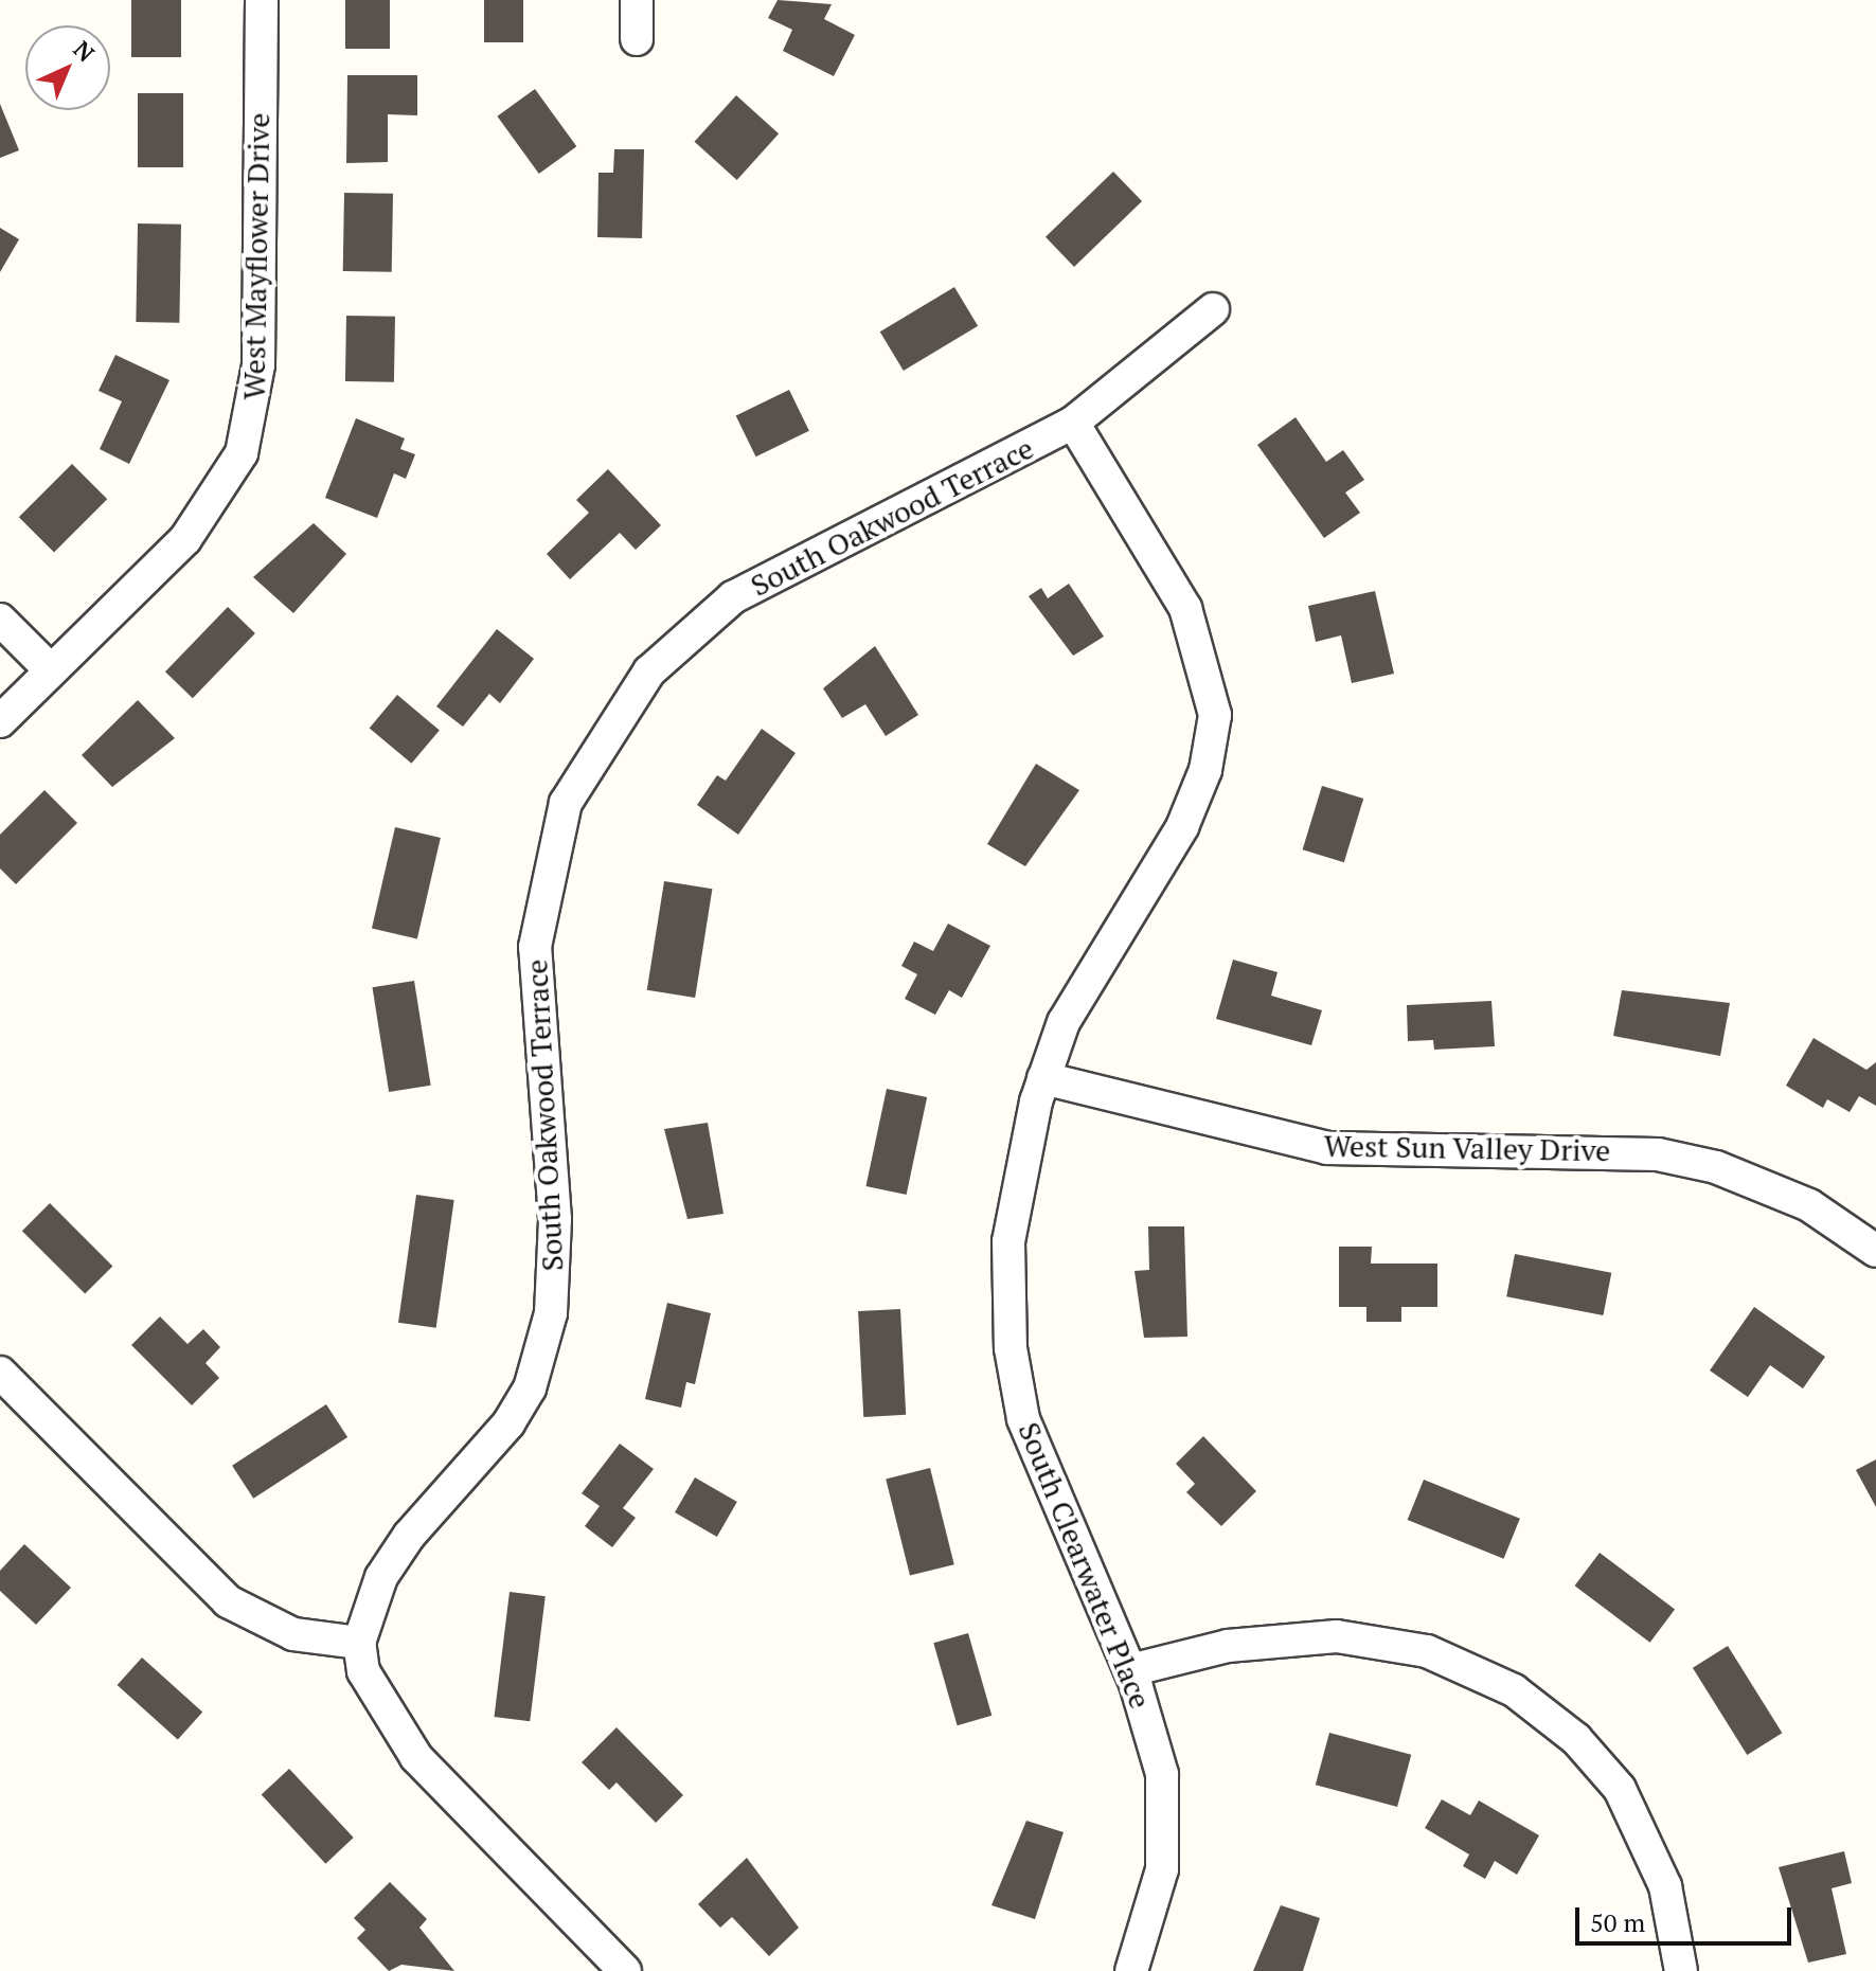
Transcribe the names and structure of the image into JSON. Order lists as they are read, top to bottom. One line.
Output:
{"streets":{"street":["West Mayflower Drive","South Oakwood Terrace","West Sun Valley Drive","South Clearwater Place"]},"crossings":[["South Oakwood Terrace","South Clearwater Place"],["West Sun Valley Drive","South Clearwater Place"]],"scale_bar":"50 m","north":"top right"}
